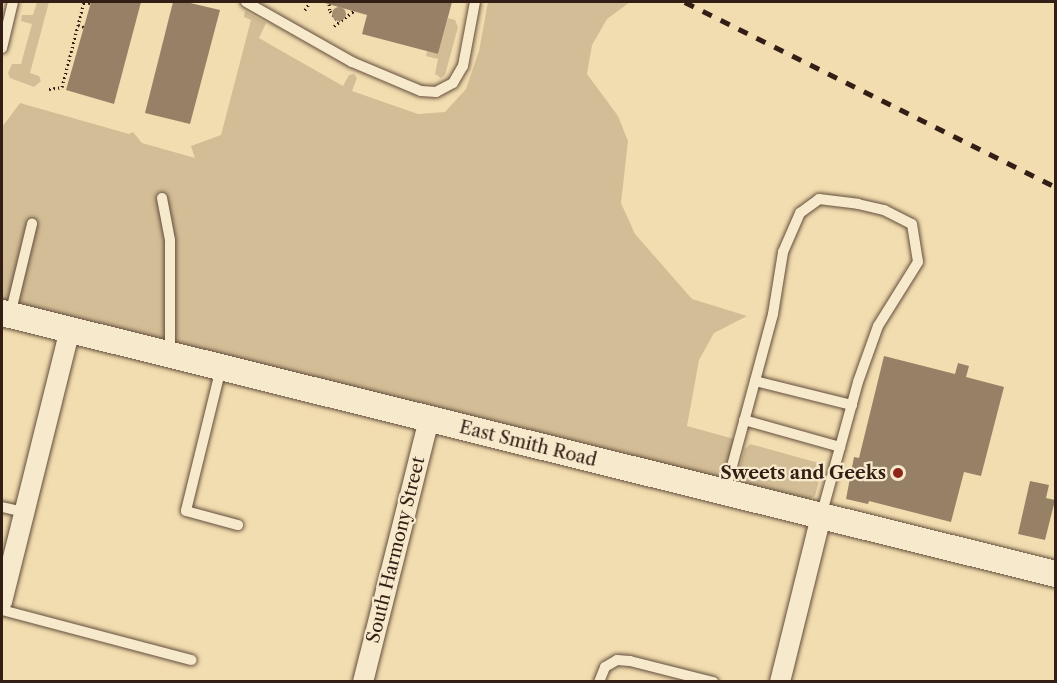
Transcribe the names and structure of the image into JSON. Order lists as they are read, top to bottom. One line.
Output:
{"streets":{"street":["East Smith Road","South Harmony Street"]},"crossings":[["East Smith Road","South Harmony Street"]],"places":["Sweets and Geeks"]}
